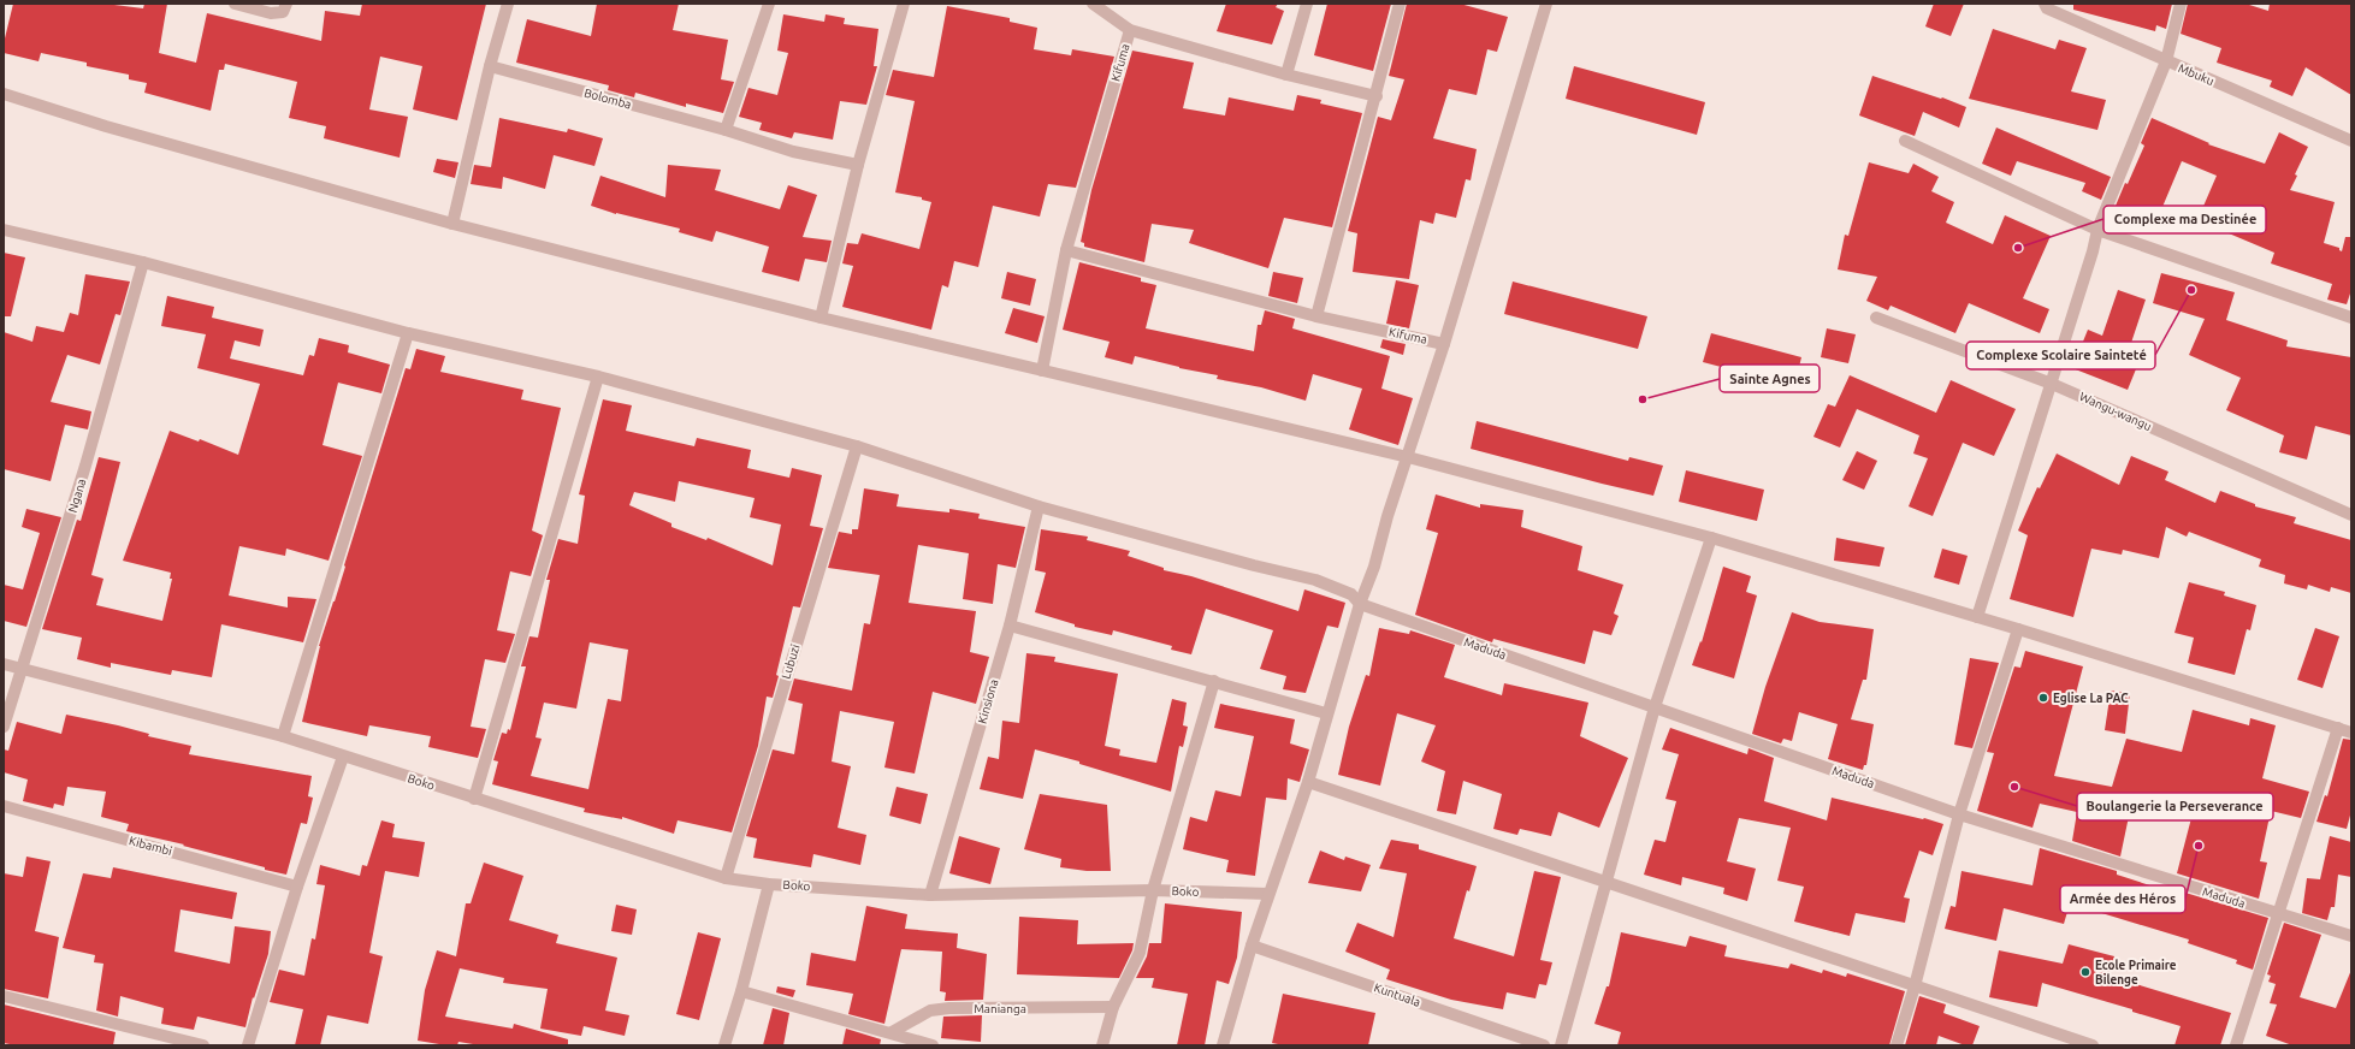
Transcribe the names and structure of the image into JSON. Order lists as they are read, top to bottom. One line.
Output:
{"streets":{"street":["Kifuma","Mbuku","Bolomba","Wangu-wangu","Ngana","Maduda","Lubuzi","Kinsiona","Boko","Kibambi","Kuntuala","Manianga"]},"crossings":[["Ngana","Maduda"],["Maduda","Lubuzi"],["Maduda","Kinsiona"],["Lubuzi","Boko"],["Kinsiona","Boko"]],"places":["Complexe ma Destinée","Complexe Scolaire Sainteté","Sainte Agnes","Eglise La PAC","Boulangerie la Perseverance","Armée des Héros","Ecole Primaire Bilenge"]}
